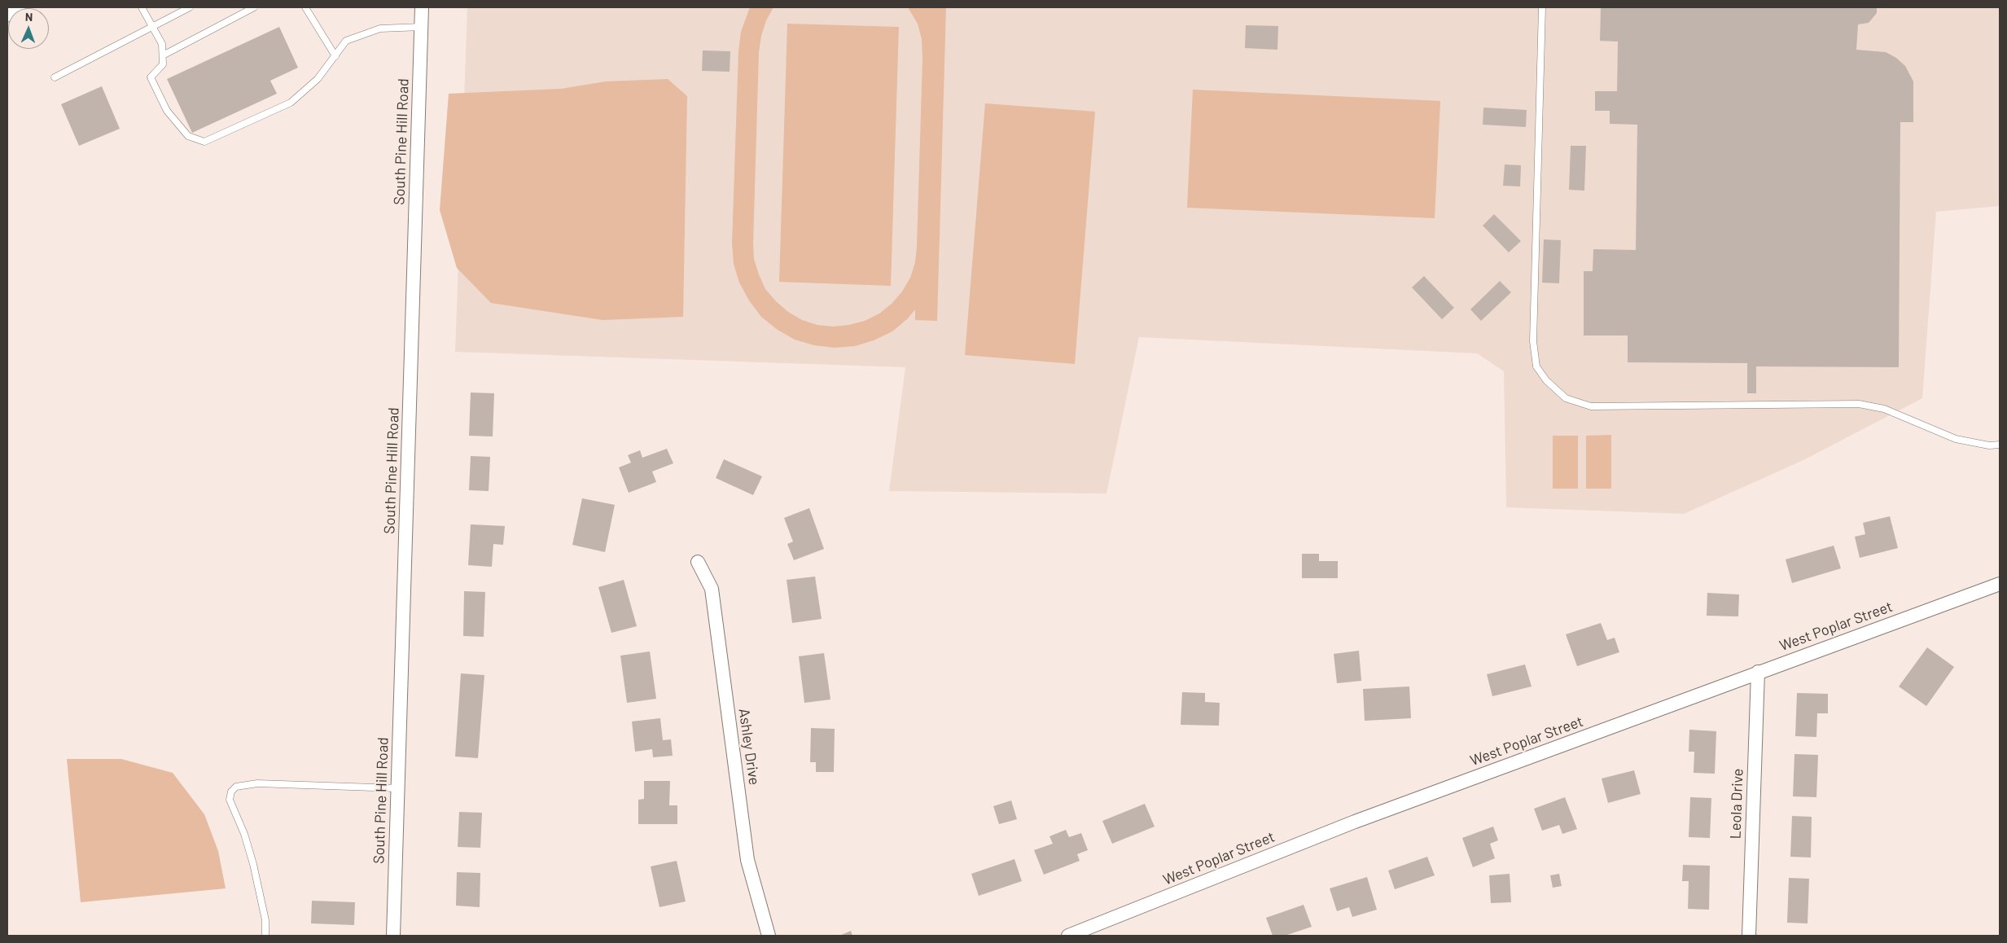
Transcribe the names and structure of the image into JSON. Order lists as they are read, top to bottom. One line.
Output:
{"streets":{"street":["South Pine Hill Road","West Poplar Street","Ashley Drive","Leola Drive"]},"crossings":[["West Poplar Street","Leola Drive"]],"north":"top"}
